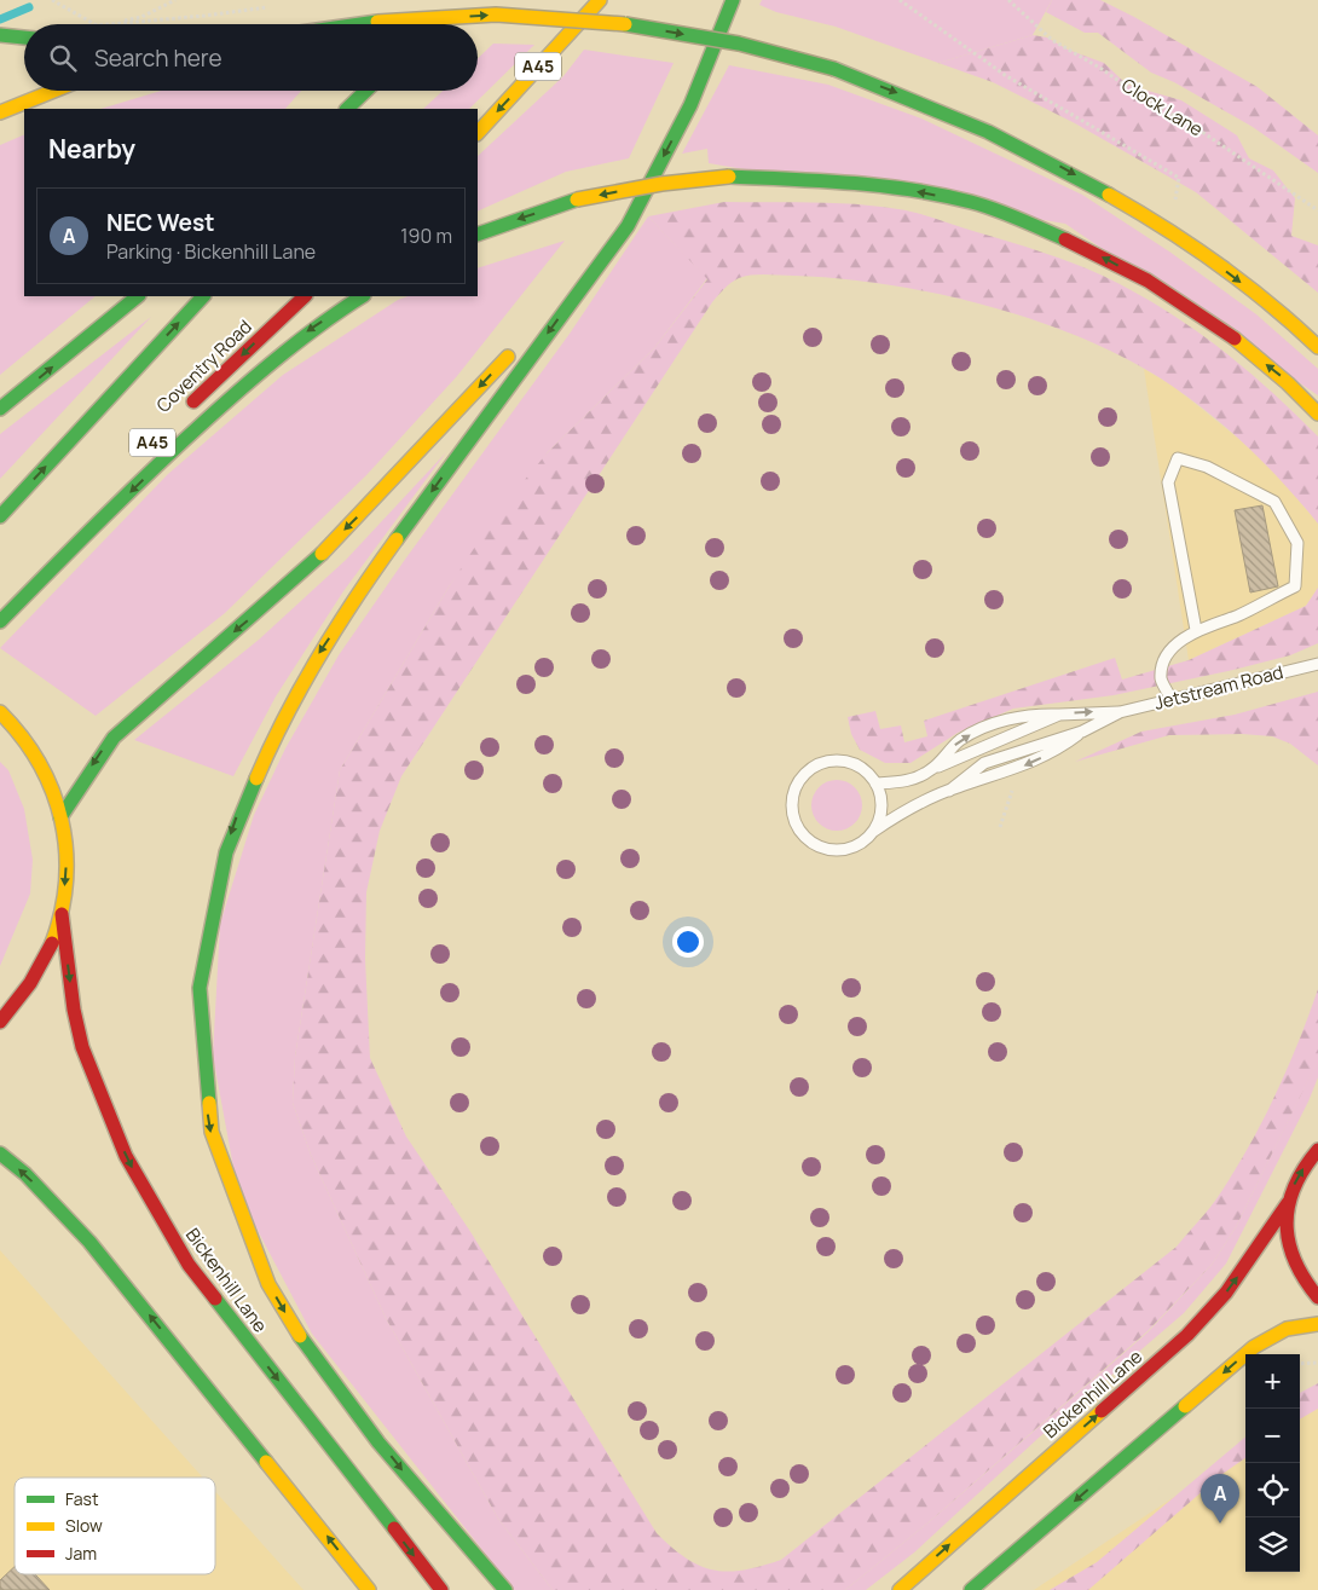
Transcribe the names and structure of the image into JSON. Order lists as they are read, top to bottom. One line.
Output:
{"streets":{"main road":["A45","Coventry Road","Bickenhill Lane"],"lane":["Jetstream Road"],"path":["Clock Lane"]},"legend":["Fast","Slow","Jam"],"page":{"search":"Search here","heading":"Nearby","list":[{"mark":"A","name":"NEC West","note":"Parking · Bickenhill Lane","value":"190 m"}],"map_buttons":["+","−"],"pins":"A"}}
